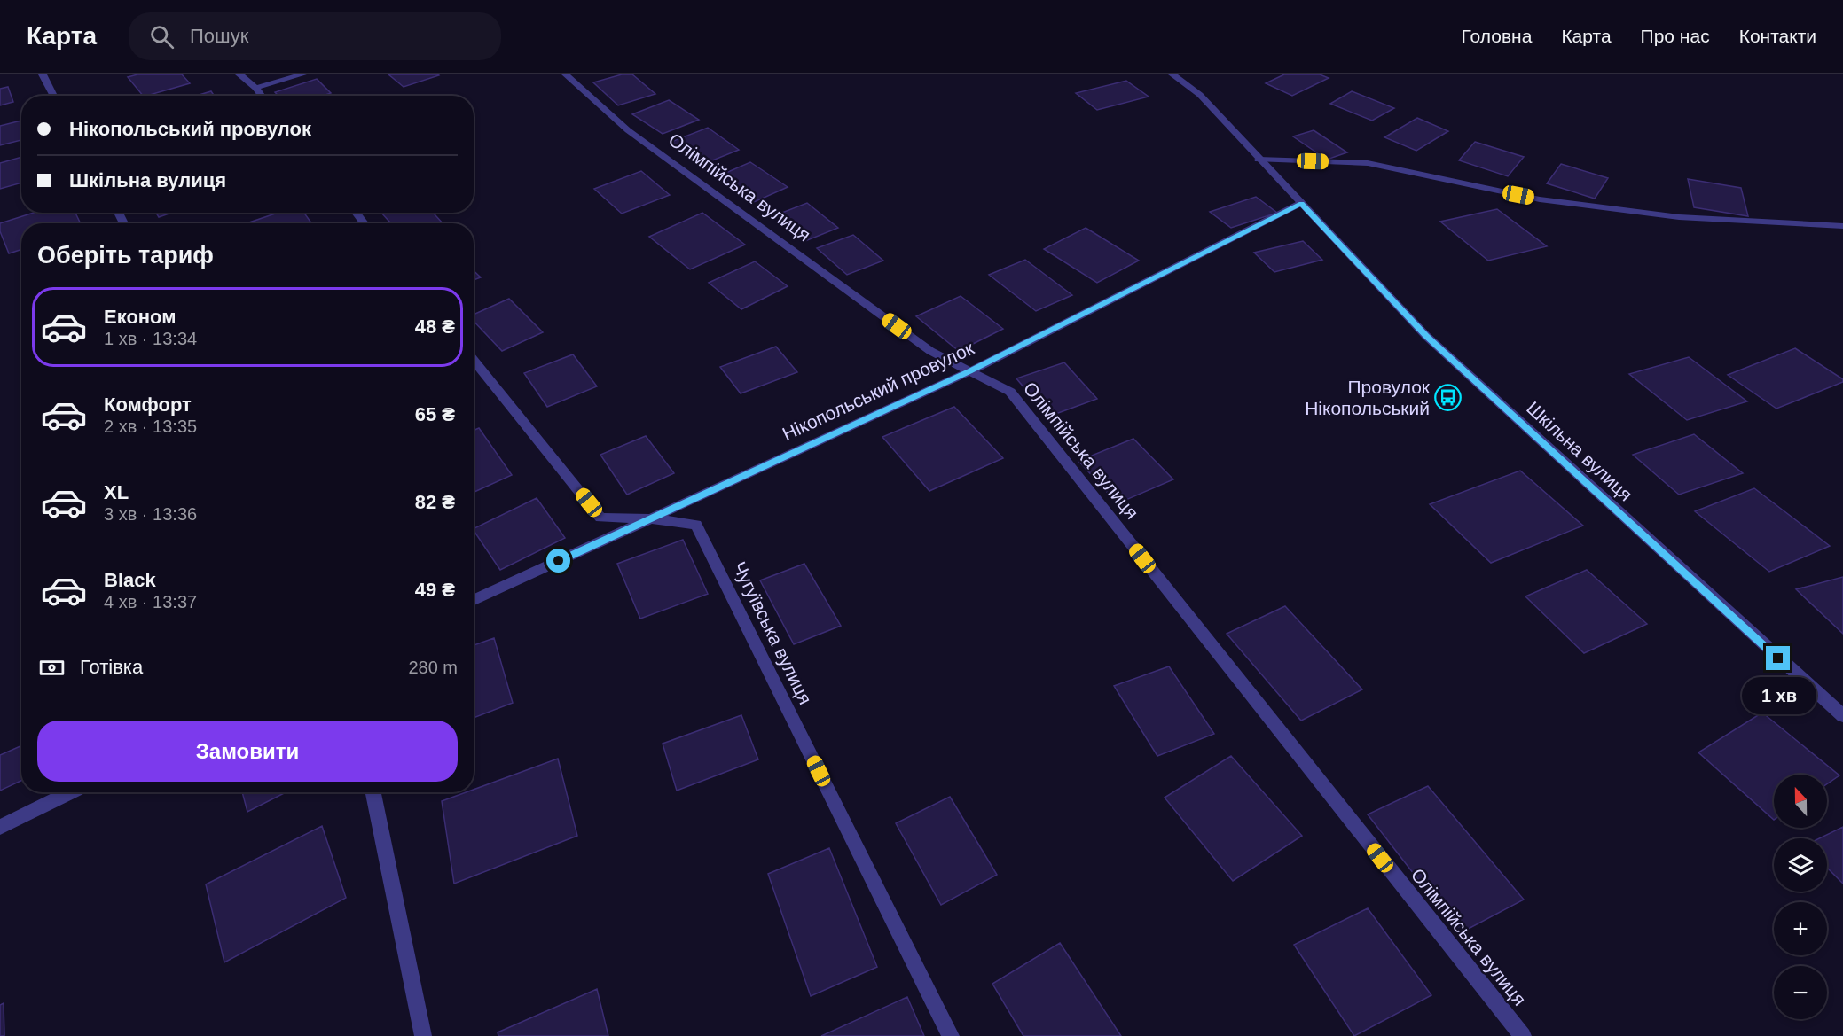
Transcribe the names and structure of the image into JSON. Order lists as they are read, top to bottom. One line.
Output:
{"streets":{"street":["Олімпійська вулиця","Нікопольський провулок","Шкільна вулиця","Чугуївська вулиця"]},"crossings":[["Олімпійська вулиця","Нікопольський провулок"],["Нікопольський провулок","Шкільна вулиця"],["Нікопольський провулок","Чугуївська вулиця"]],"places":{"bus stop":["Провулок Нікопольський"]},"north":"top","page":{"header":"Карта","search":"Пошук","nav":["Головна","Карта","Про нас","Контакти"],"banner":["Нікопольський провулок","Шкільна вулиця"],"heading":"Оберіть тариф","list":[{"name":"Економ","note":"1 хв · 13:34","value":"48 ₴"},{"name":"Комфорт","note":"2 хв · 13:35","value":"65 ₴"},{"name":"XL","note":"3 хв · 13:36","value":"82 ₴"},{"name":"Black","note":"4 хв · 13:37","value":"49 ₴"}],"pay":["Готівка","280 m"],"bubble":"1 хв","buttons":"Замовити","map_buttons":["+","−"]}}
